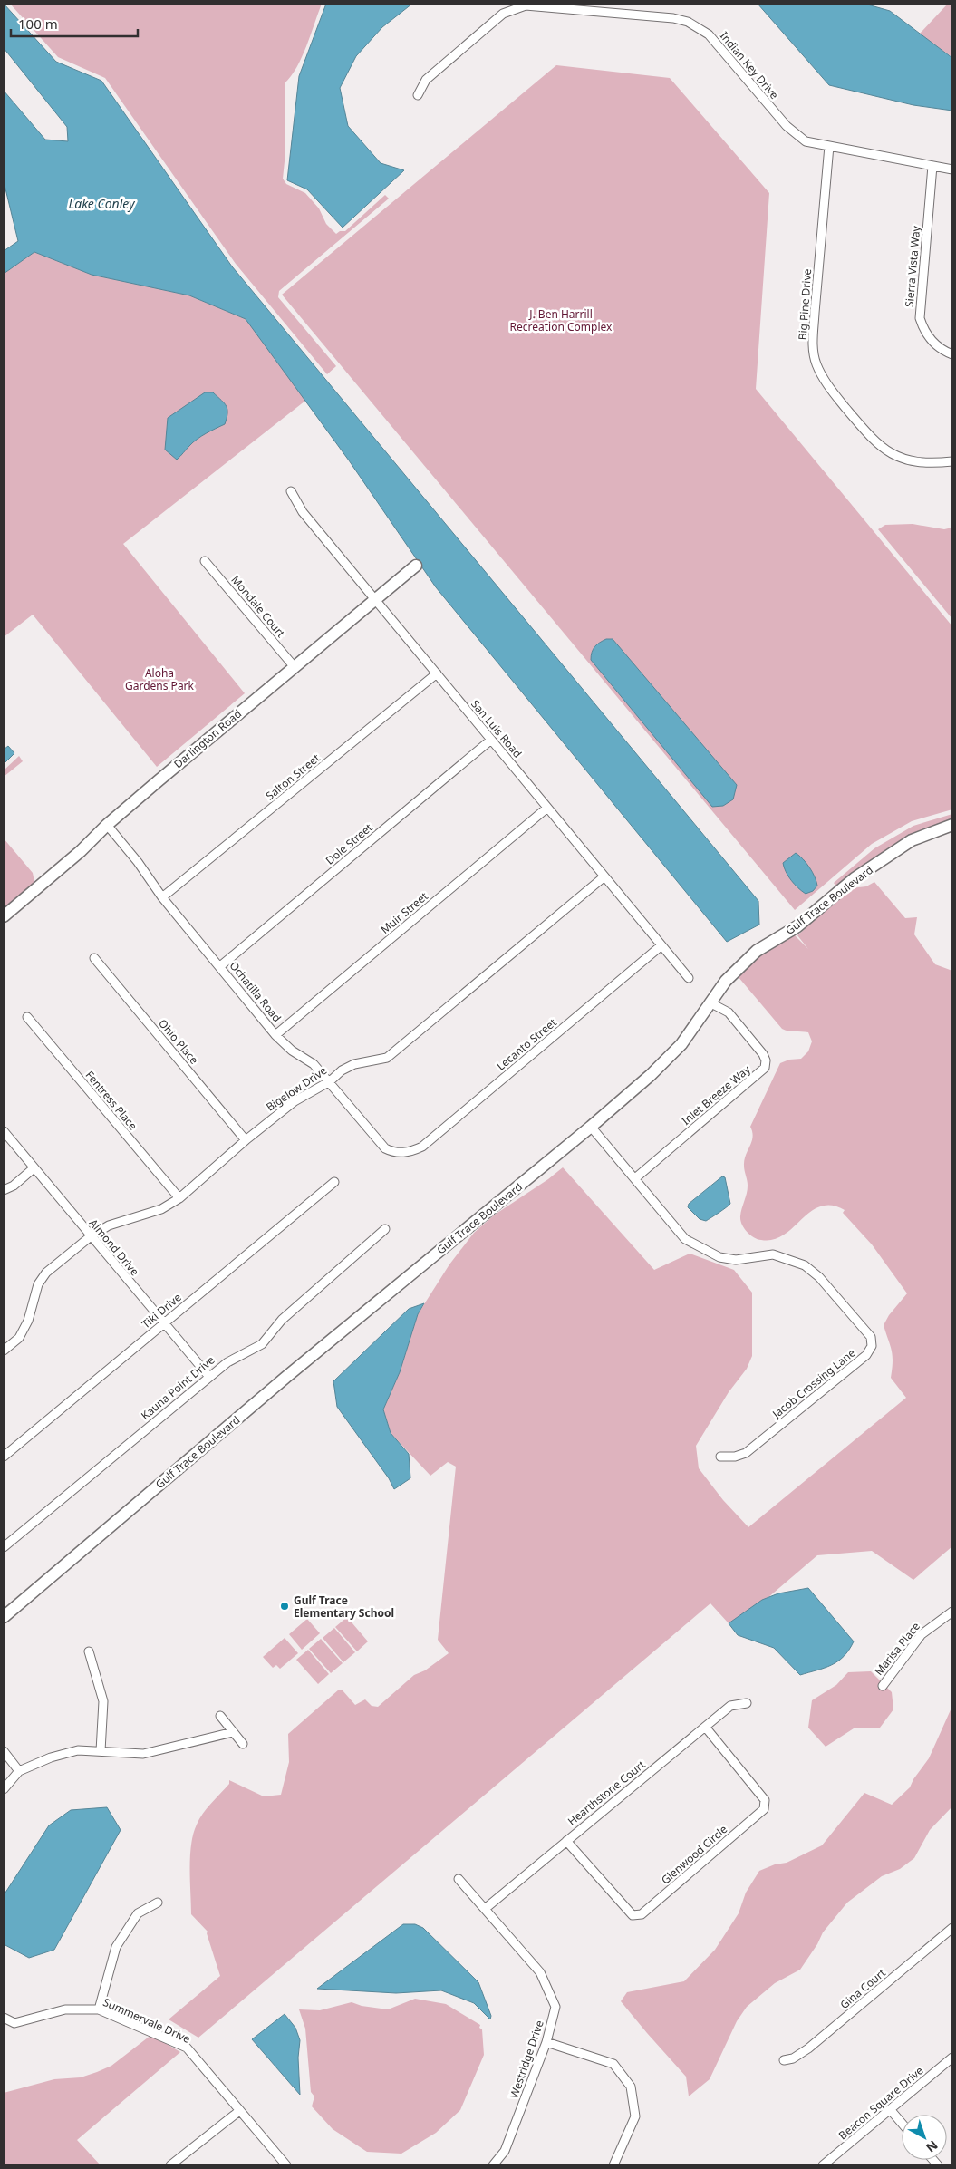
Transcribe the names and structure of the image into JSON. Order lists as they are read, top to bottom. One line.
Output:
{"streets":{"street":["Indian Key Drive","Sierra Vista Way","Big Pine Drive","Mondale Court","San Luis Road","Darlington Road","Salton Street","Dole Street","Gulf Trace Boulevard","Muir Street","Ochatilla Road","Ohio Place","Lecanto Street","Bigelow Drive","Inlet Breeze Way","Fentress Place","Almond Drive","Tiki Drive","Jacob Crossing Lane","Kauna Point Drive","Marisa Place","Hearthstone Court","Glenwood Circle","Gina Court","Summervale Drive","Westridge Drive","Beacon Square Drive"]},"crossings":[["Indian Key Drive","Sierra Vista Way"],["Indian Key Drive","Big Pine Drive"],["Mondale Court","Darlington Road"],["San Luis Road","Darlington Road"],["San Luis Road","Salton Street"],["San Luis Road","Dole Street"],["San Luis Road","Muir Street"],["San Luis Road","Lecanto Street"],["San Luis Road","Bigelow Drive"],["Darlington Road","Ochatilla Road"],["Salton Street","Ochatilla Road"],["Dole Street","Ochatilla Road"],["Gulf Trace Boulevard","Inlet Breeze Way"],["Gulf Trace Boulevard","Jacob Crossing Lane"],["Muir Street","Ochatilla Road"],["Ochatilla Road","Lecanto Street"],["Ochatilla Road","Bigelow Drive"],["Ohio Place","Bigelow Drive"],["Bigelow Drive","Fentress Place"],["Bigelow Drive","Almond Drive"],["Inlet Breeze Way","Jacob Crossing Lane"],["Almond Drive","Tiki Drive"],["Almond Drive","Kauna Point Drive"],["Hearthstone Court","Glenwood Circle"],["Hearthstone Court","Westridge Drive"]],"water":["Lake Conley"],"parks":["J. Ben Harrill Recreation Complex","Aloha Gardens Park"],"places":["Gulf Trace Elementary School"],"scale_bar":"100 m","north":"bottom right"}
